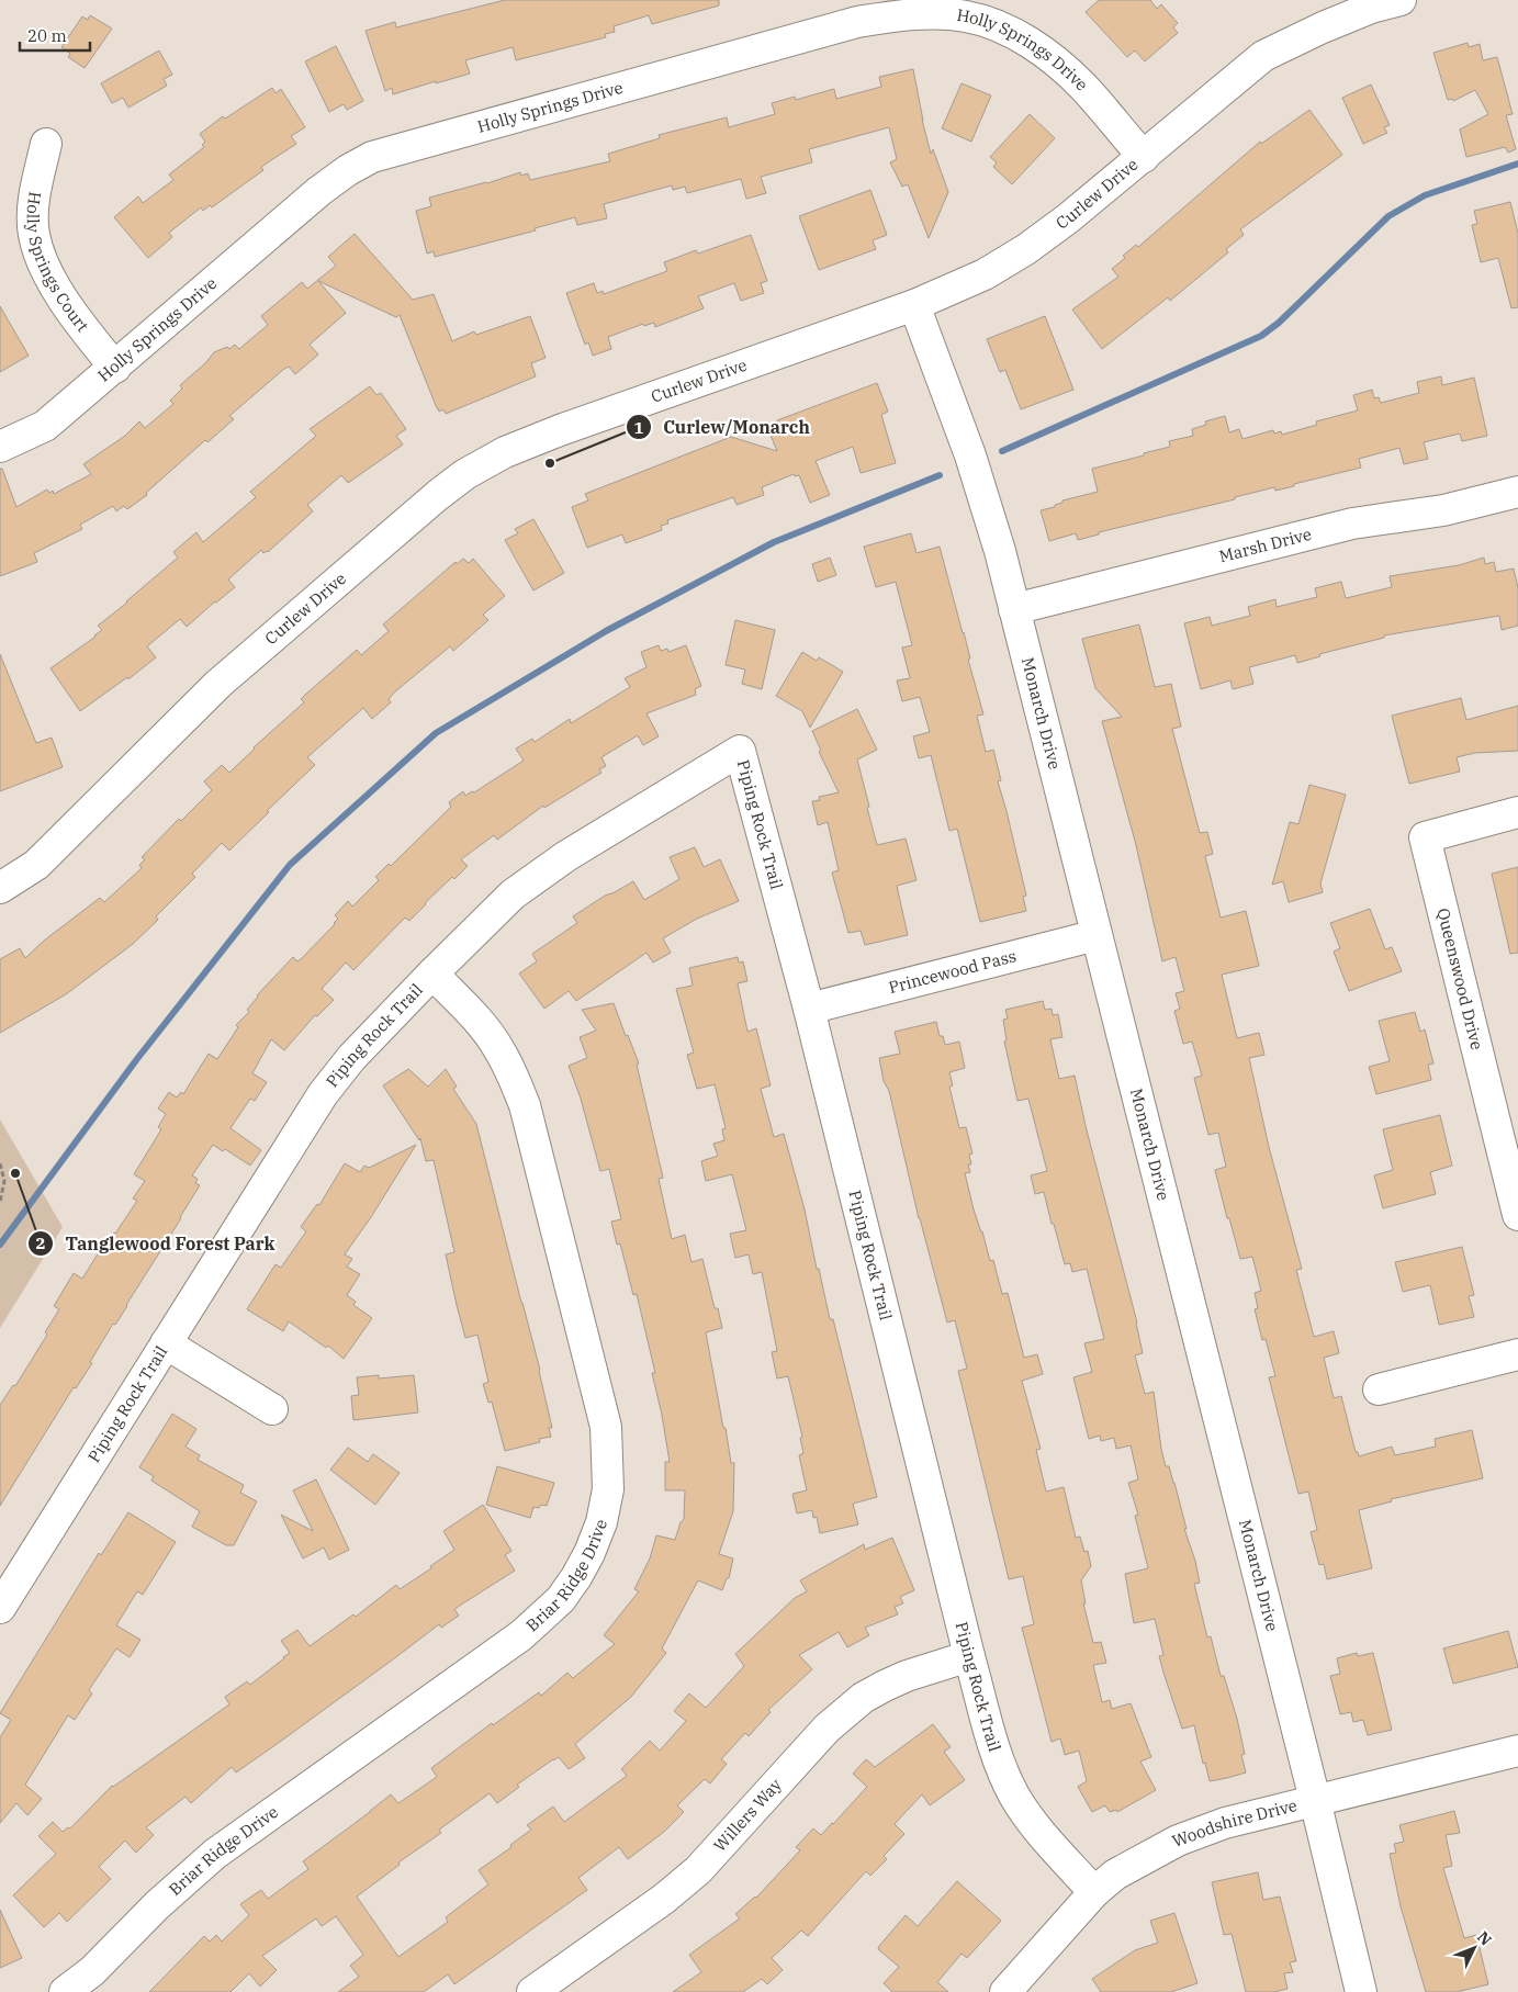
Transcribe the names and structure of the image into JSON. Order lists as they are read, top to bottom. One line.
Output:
{"streets":{"street":["Holly Springs Drive","Curlew Drive","Holly Springs Court","Marsh Drive","Monarch Drive","Piping Rock Trail","Princewood Pass","Queenswood Drive","Briar Ridge Drive","Willers Way","Woodshire Drive"]},"crossings":[["Holly Springs Drive","Curlew Drive"],["Holly Springs Drive","Holly Springs Court"],["Curlew Drive","Monarch Drive"],["Marsh Drive","Monarch Drive"],["Monarch Drive","Princewood Pass"],["Monarch Drive","Woodshire Drive"],["Piping Rock Trail","Princewood Pass"],["Piping Rock Trail","Briar Ridge Drive"],["Piping Rock Trail","Willers Way"],["Piping Rock Trail","Woodshire Drive"]],"places":["Curlew/Monarch","Tanglewood Forest Park"],"scale_bar":"20 m","north":"top right"}
